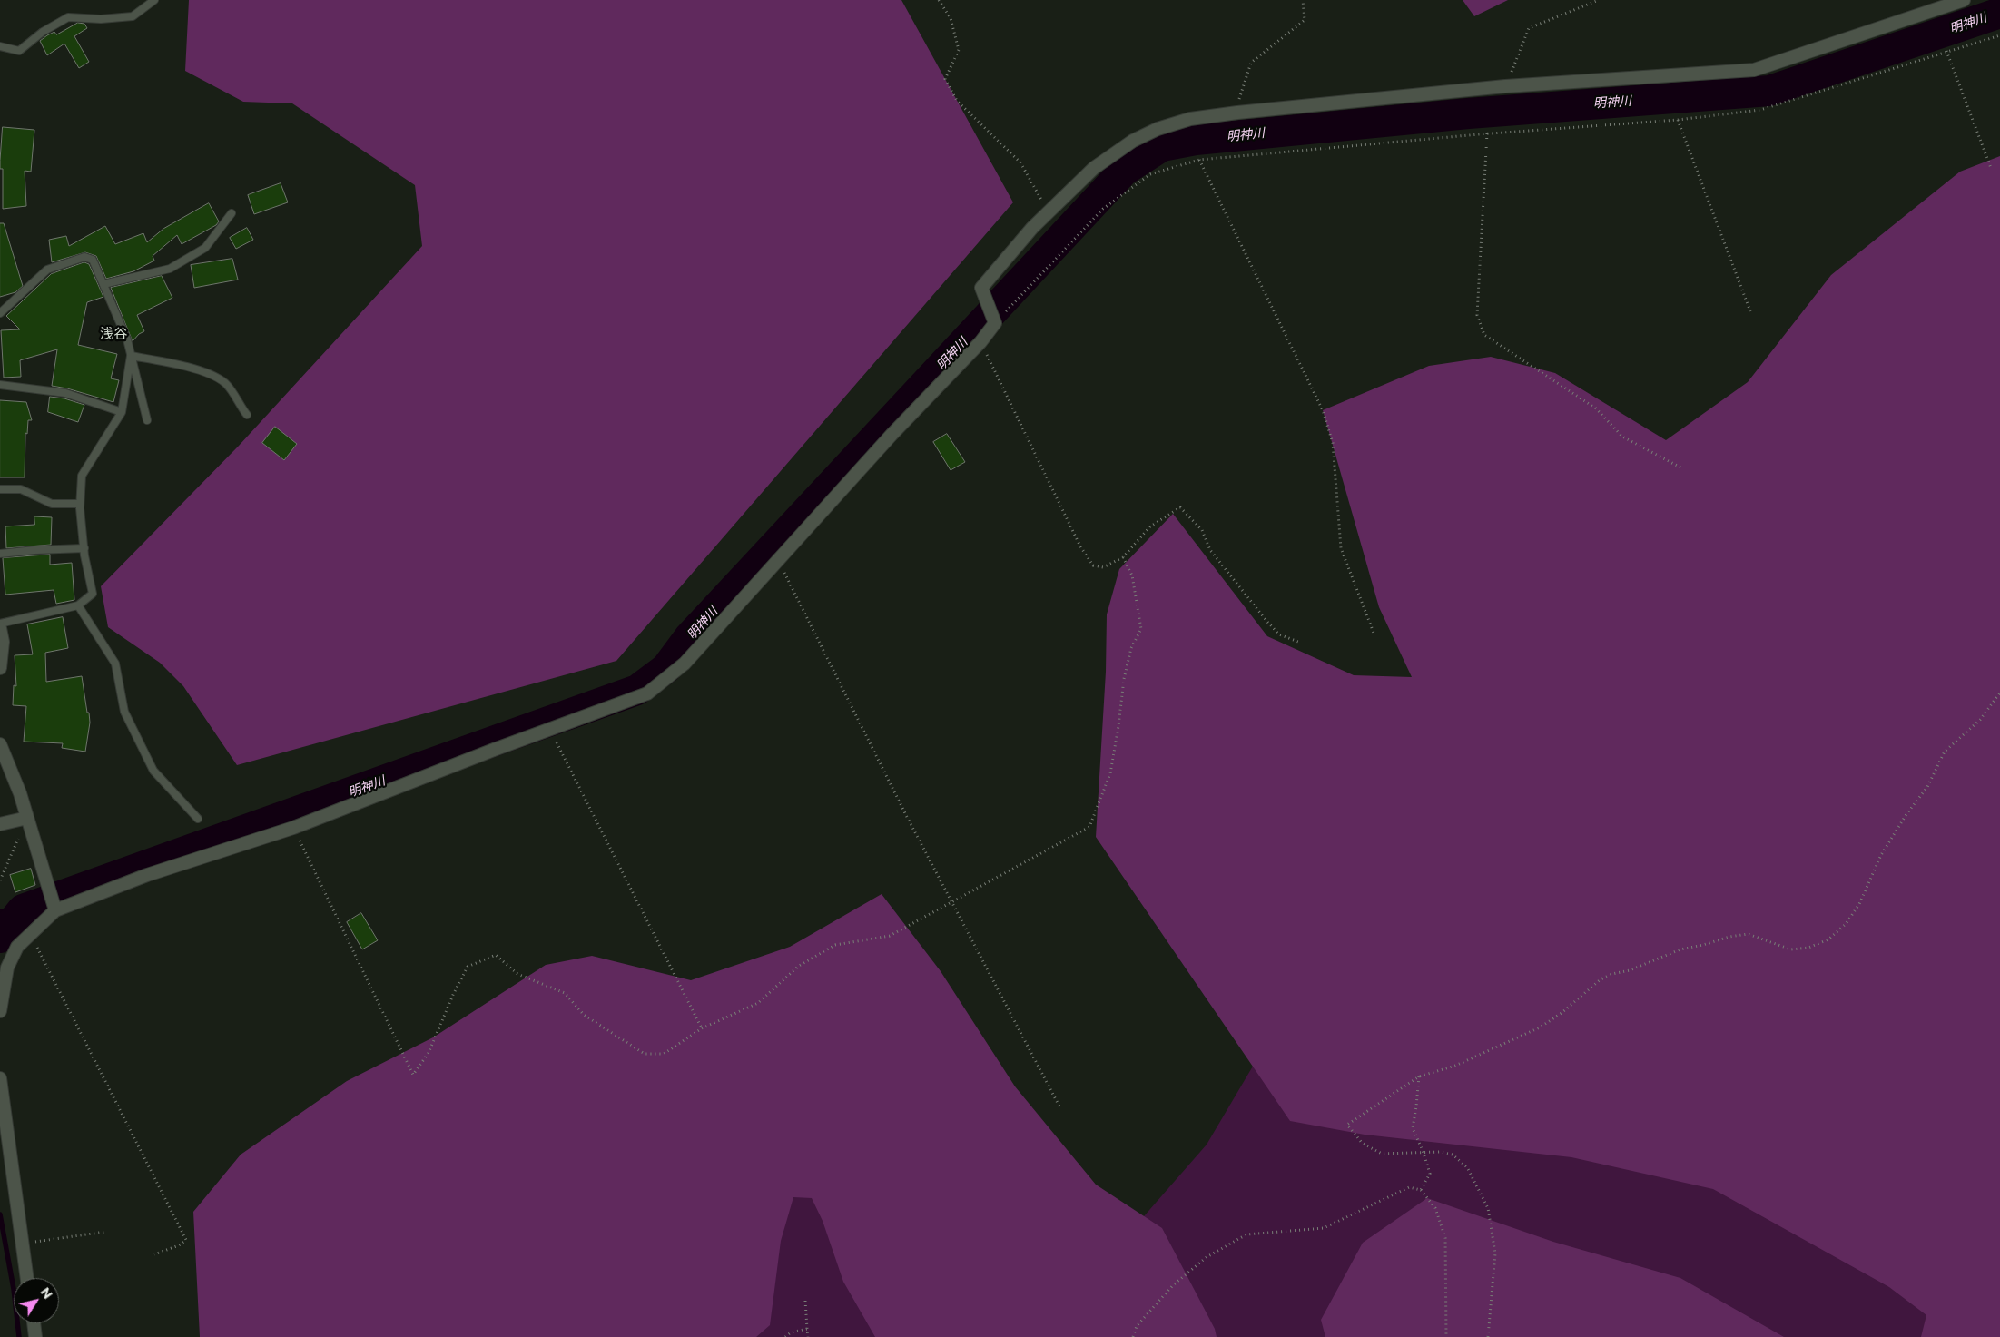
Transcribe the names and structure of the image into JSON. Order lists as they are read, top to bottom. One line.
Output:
{"districts":["浅谷"],"water":["明神川"],"north":"top right"}
